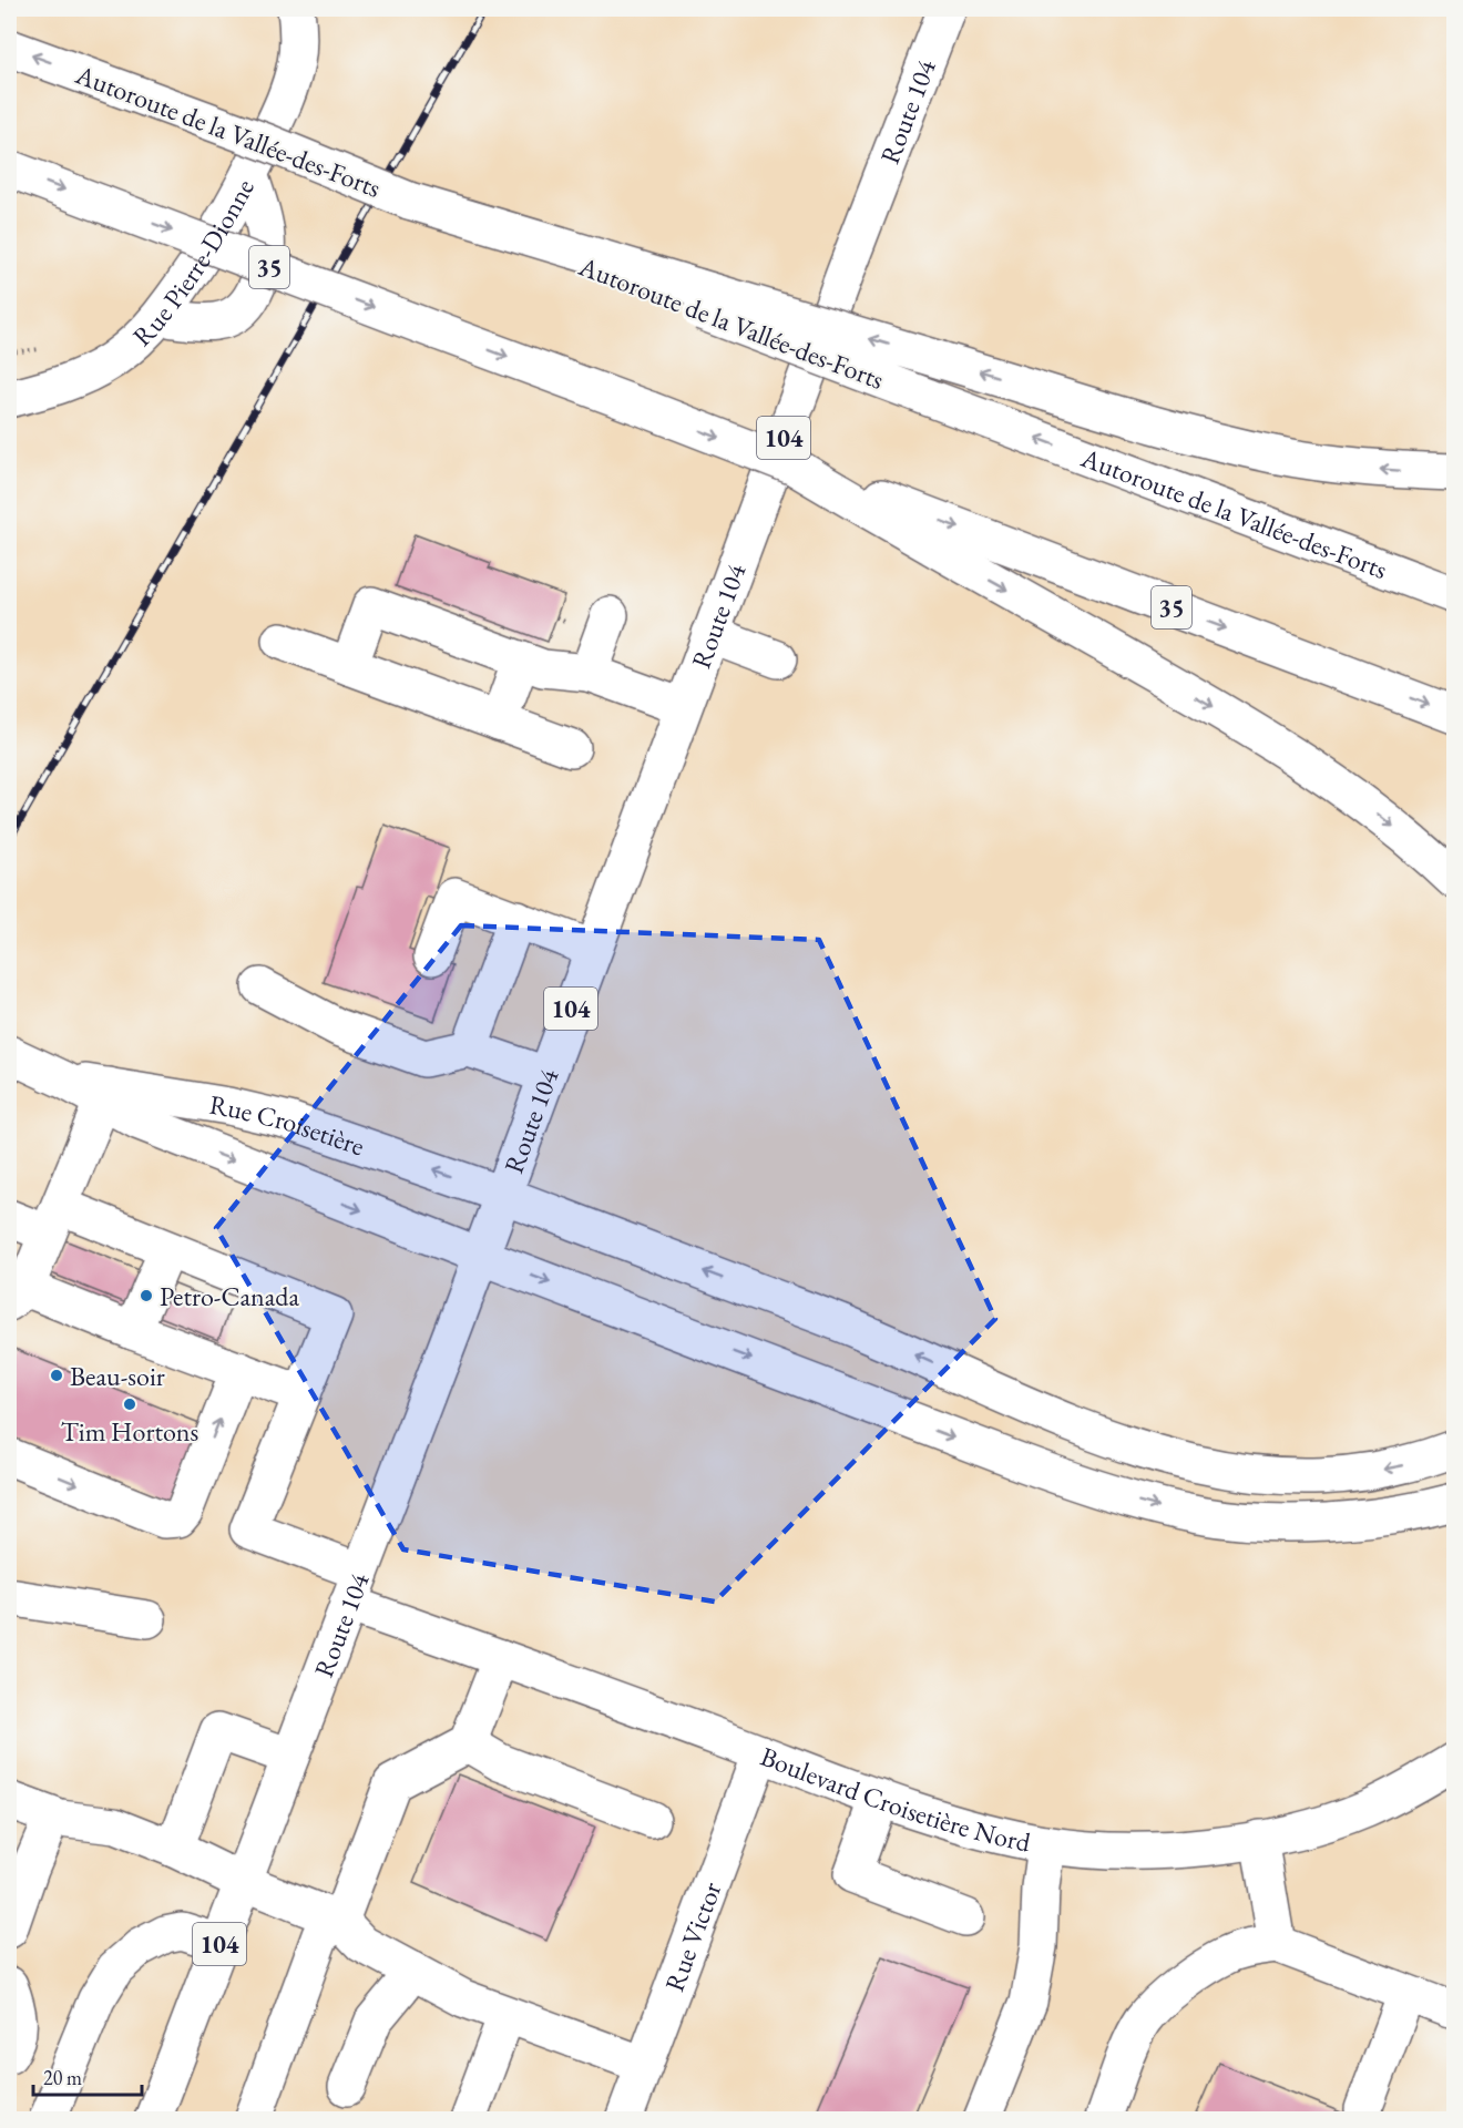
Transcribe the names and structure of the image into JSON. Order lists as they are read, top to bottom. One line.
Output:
{"streets":{"main road":["Route 104","Autoroute de la Vallée-des-Forts","Rue Pierre-Dionne","35","104","Rue Croisetière","Boulevard Croisetière Nord","Rue Victor"]},"crossings":[["Route 104","Rue Croisetière"],["Route 104","Boulevard Croisetière Nord"],["Boulevard Croisetière Nord","Rue Victor"]],"places":["Petro-Canada","Beau-soir","Tim Hortons"],"scale_bar":"20 m"}
